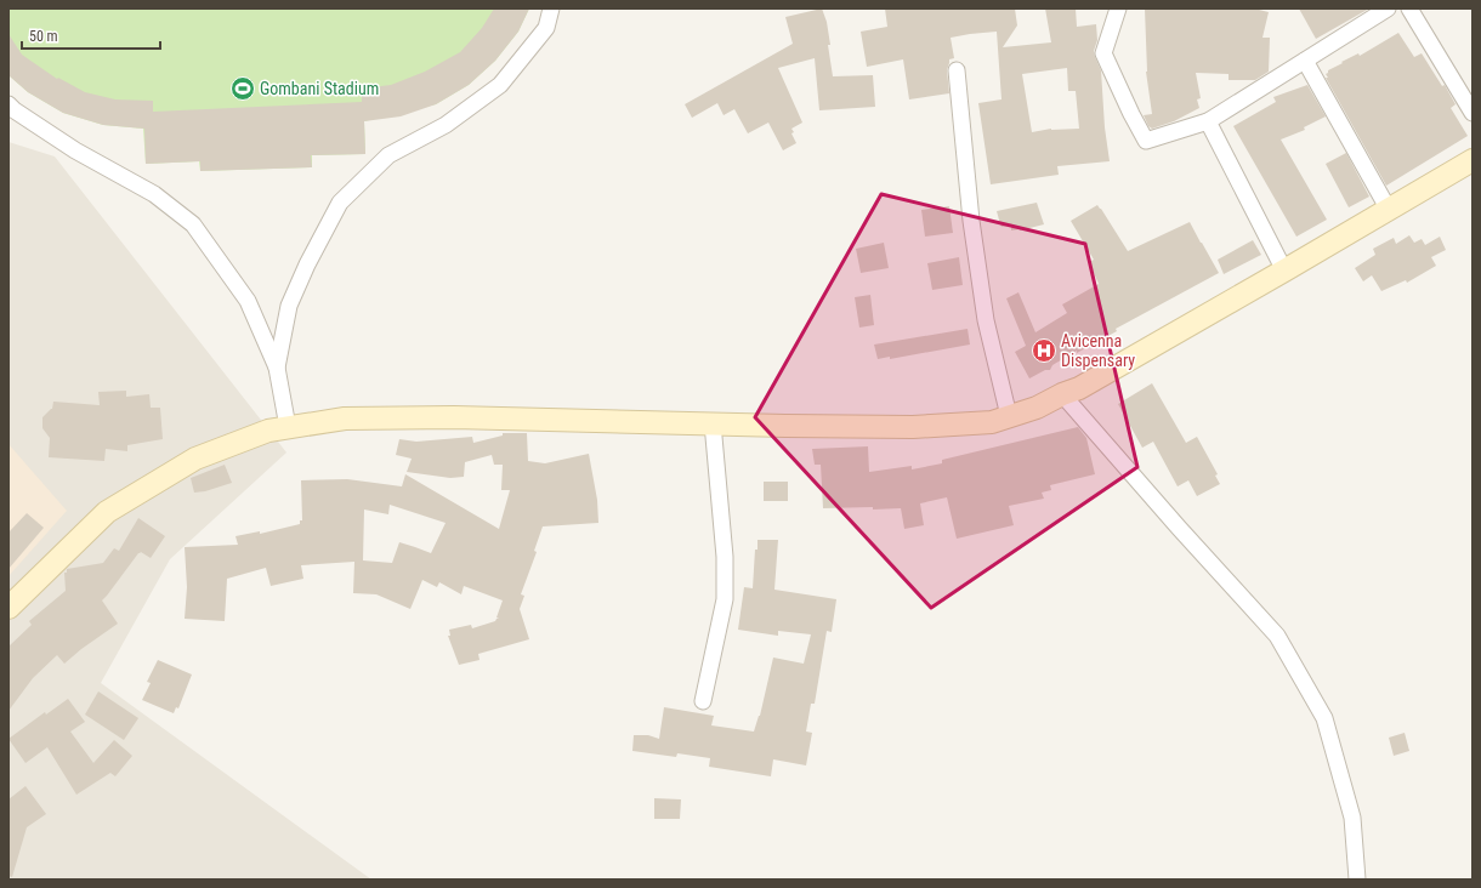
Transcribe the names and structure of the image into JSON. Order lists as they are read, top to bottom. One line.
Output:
{"places":{"sports":["Gombani Stadium"],"hospital":["Avicenna Dispensary"]},"scale_bar":"50 m"}
